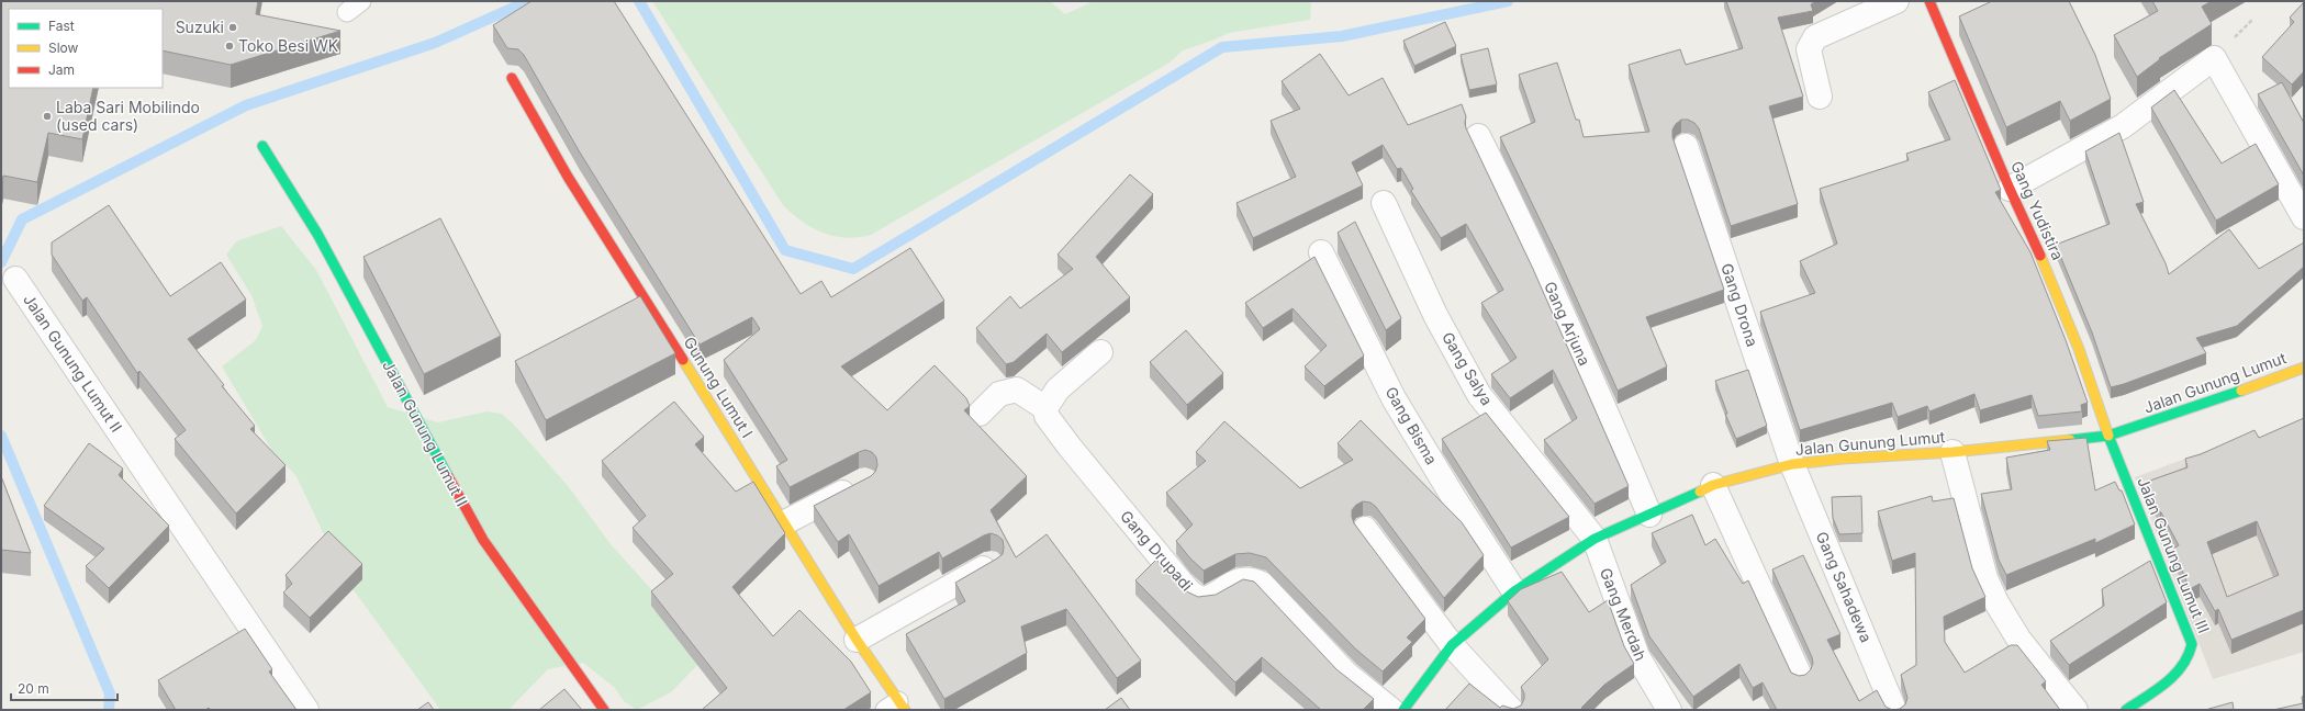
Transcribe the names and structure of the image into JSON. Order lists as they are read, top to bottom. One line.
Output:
{"streets":{"street":["Gang Yudistira","Gang Drona","Gang Arjuna","Jalan Gunung Lumut II","Gang Salya","Jalan Gunung Lumut","Gunung Lumut I","Gang Bisma","Gang Drupadi","Jalan Gunung Lumut III","Gang Sahadewa","Gang Merdah"]},"crossings":[["Gang Yudistira","Jalan Gunung Lumut"],["Gang Yudistira","Jalan Gunung Lumut III"],["Gang Drona","Jalan Gunung Lumut"],["Gang Drona","Gang Sahadewa"],["Gang Arjuna","Jalan Gunung Lumut"],["Gang Salya","Jalan Gunung Lumut"],["Gang Salya","Gang Merdah"],["Jalan Gunung Lumut","Gang Bisma"],["Jalan Gunung Lumut","Jalan Gunung Lumut III"],["Jalan Gunung Lumut","Gang Sahadewa"],["Jalan Gunung Lumut","Gang Merdah"]],"places":["Suzuki","Toko Besi WK","Laba Sari Mobilindo (used cars)"],"legend":["Fast","Slow","Jam"],"scale_bar":"20 m"}
